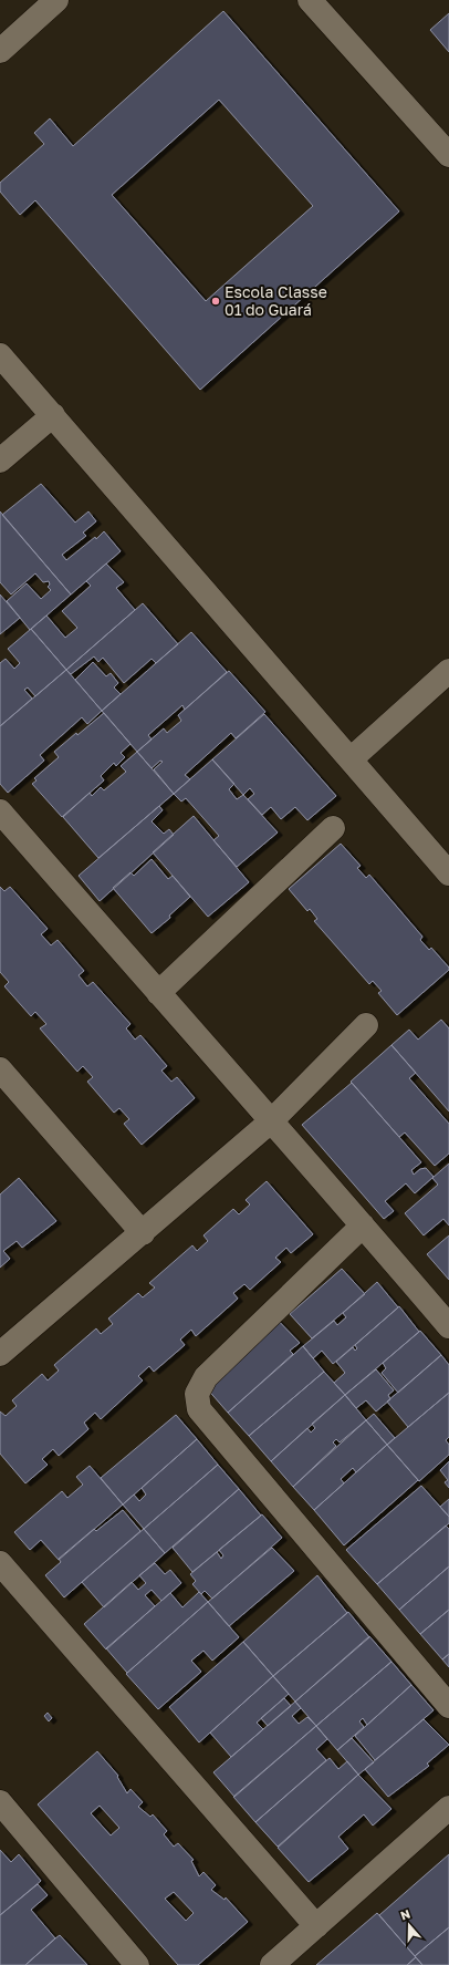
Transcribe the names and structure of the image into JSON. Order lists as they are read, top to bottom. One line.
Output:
{"places":["Escola Classe 01 do Guará"],"north":"top"}
